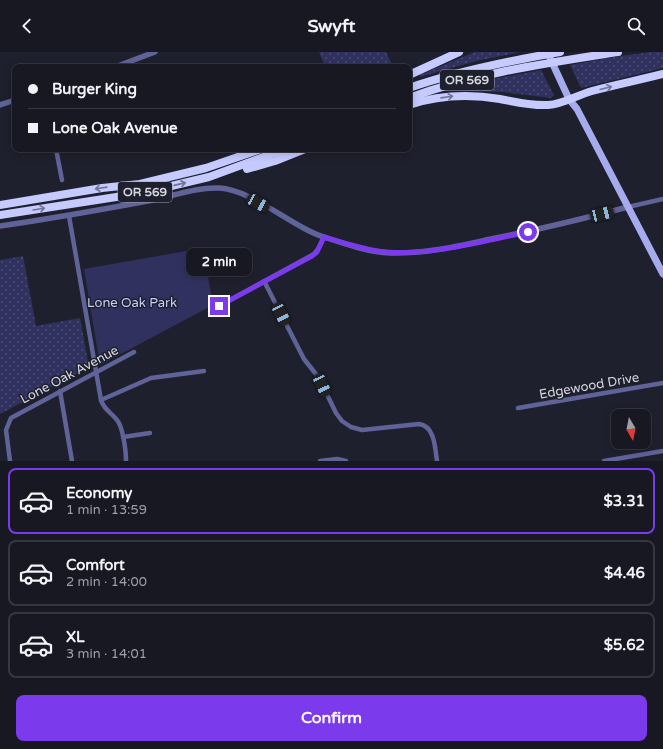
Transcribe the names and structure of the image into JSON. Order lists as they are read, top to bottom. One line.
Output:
{"streets":{"highway":["OR 569"],"street":["Lone Oak Avenue","Edgewood Drive"]},"parks":["Lone Oak Park"],"north":"bottom","page":{"header":"Swyft","banner":["Burger King","Lone Oak Avenue"],"bubble":"2 min","list":[{"name":"Economy","note":"1 min · 13:59","value":"$3.31"},{"name":"Comfort","note":"2 min · 14:00","value":"$4.46"},{"name":"XL","note":"3 min · 14:01","value":"$5.62"}],"buttons":"Confirm"}}
